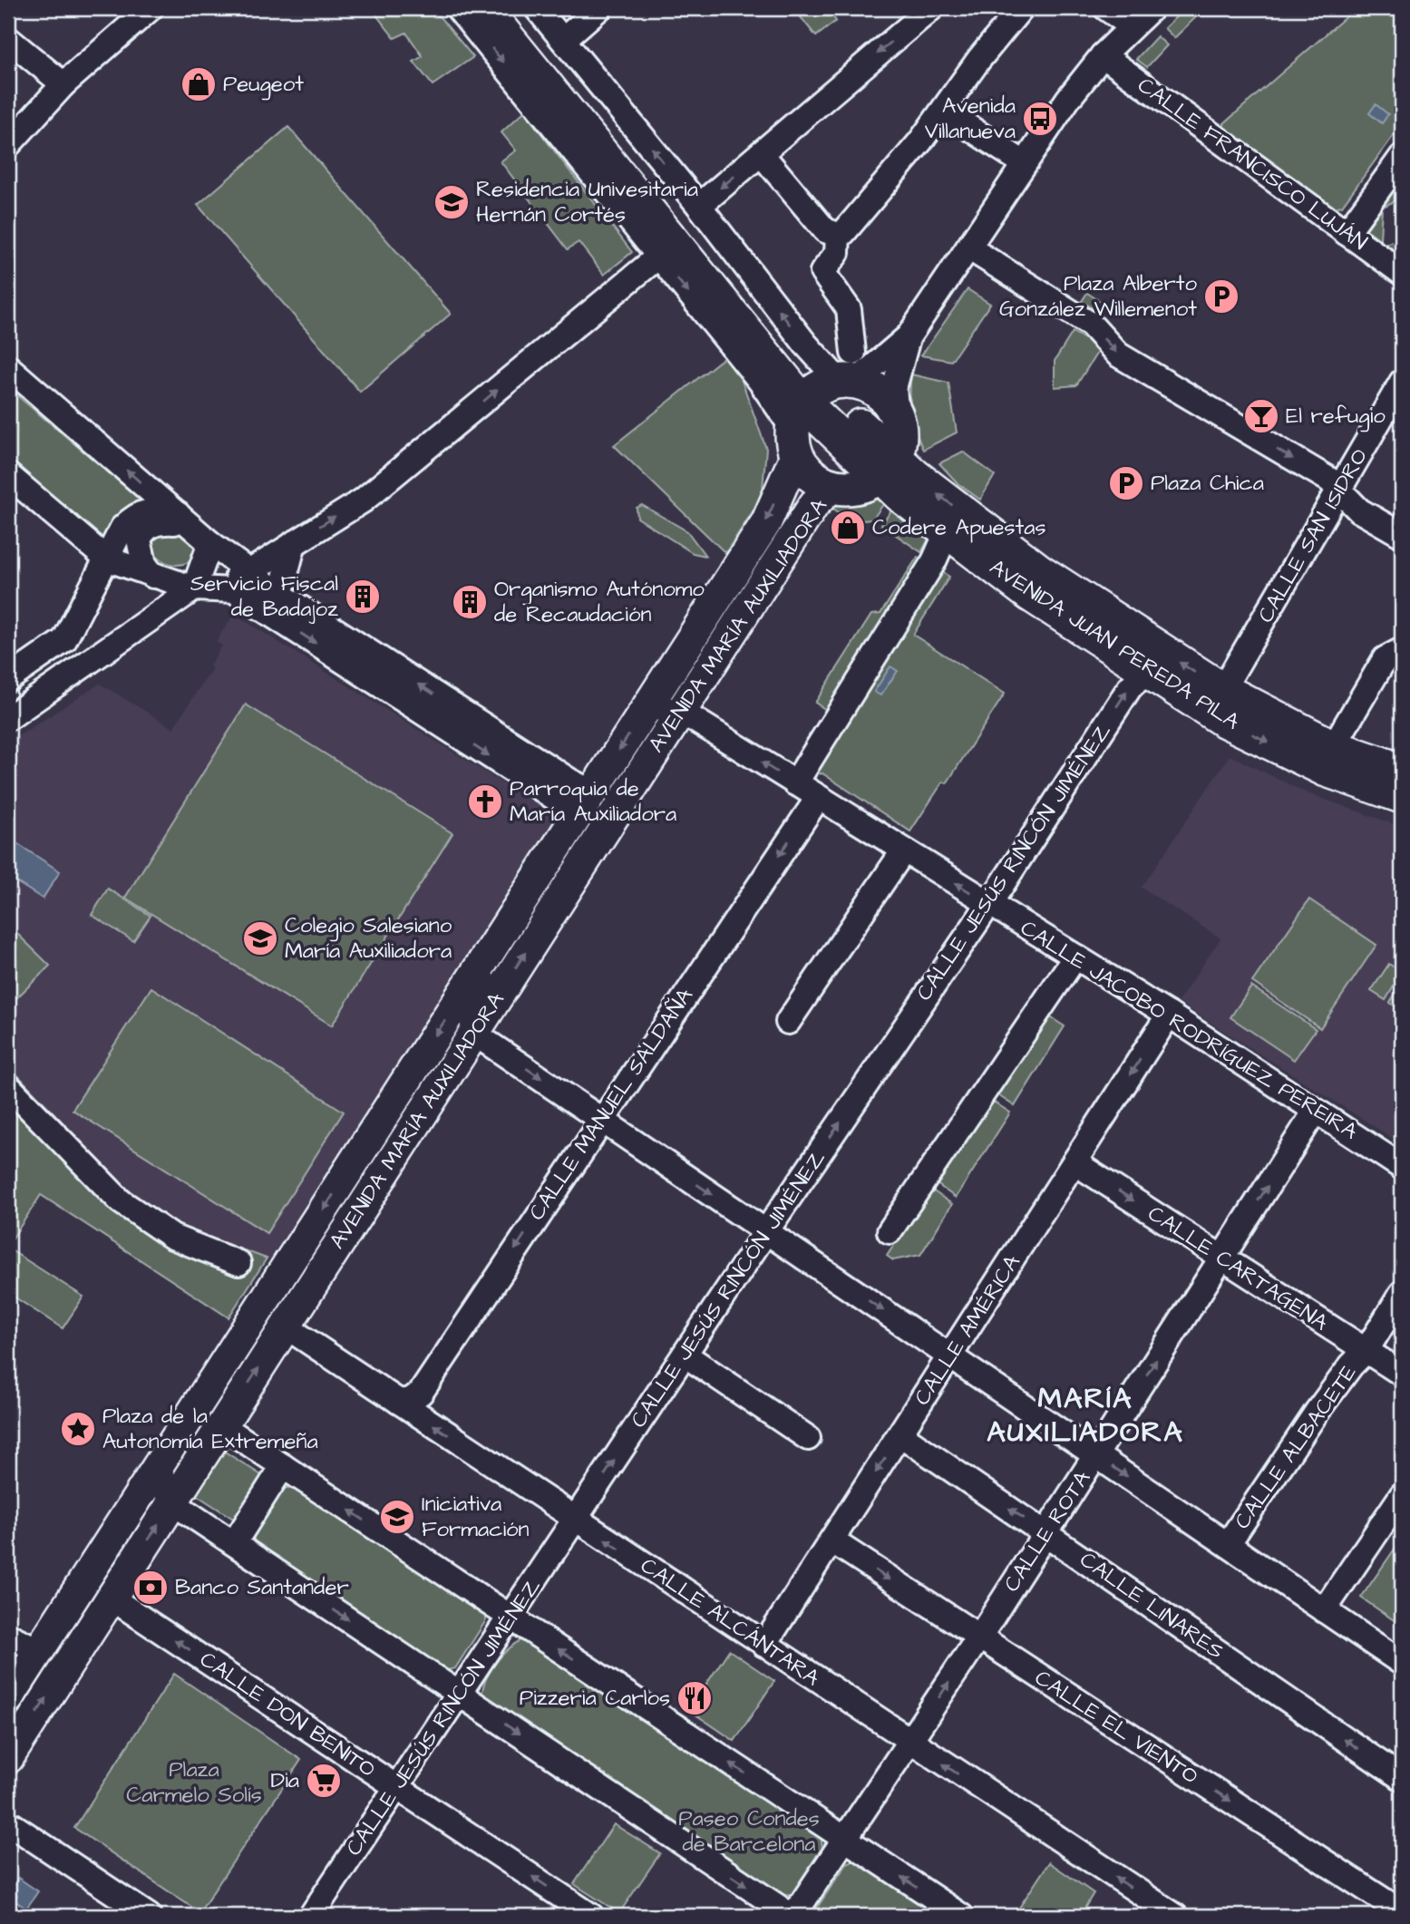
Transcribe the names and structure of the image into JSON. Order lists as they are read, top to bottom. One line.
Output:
{"streets":{"highway":["AVENIDA JUAN PEREDA PILA"],"main road":["AVENIDA MARÍA AUXILIADORA"],"street":["CALLE FRANCISCO LUJÁN","CALLE SAN ISIDRO","CALLE JESÚS RINCÓN JIMÉNEZ","CALLE JACOBO RODRÍGUEZ PEREIRA","CALLE MANUEL SALDAÑA","CALLE CARTAGENA","CALLE AMÉRICA","CALLE ALBACETE","CALLE ROTA","CALLE LINARES","CALLE ALCÁNTARA","CALLE DON BENITO","CALLE EL VIENTO"]},"crossings":[["CALLE SAN ISIDRO","AVENIDA JUAN PEREDA PILA"],["AVENIDA MARÍA AUXILIADORA","CALLE JACOBO RODRÍGUEZ PEREIRA"],["AVENIDA MARÍA AUXILIADORA","CALLE ALCÁNTARA"],["AVENIDA MARÍA AUXILIADORA","CALLE DON BENITO"],["AVENIDA JUAN PEREDA PILA","CALLE JESÚS RINCÓN JIMÉNEZ"],["CALLE JESÚS RINCÓN JIMÉNEZ","CALLE JACOBO RODRÍGUEZ PEREIRA"],["CALLE JESÚS RINCÓN JIMÉNEZ","CALLE ALCÁNTARA"],["CALLE JESÚS RINCÓN JIMÉNEZ","CALLE DON BENITO"],["CALLE JACOBO RODRÍGUEZ PEREIRA","CALLE MANUEL SALDAÑA"],["CALLE JACOBO RODRÍGUEZ PEREIRA","CALLE AMÉRICA"],["CALLE JACOBO RODRÍGUEZ PEREIRA","CALLE ROTA"],["CALLE MANUEL SALDAÑA","CALLE ALCÁNTARA"],["CALLE CARTAGENA","CALLE AMÉRICA"],["CALLE CARTAGENA","CALLE ALBACETE"],["CALLE CARTAGENA","CALLE ROTA"],["CALLE AMÉRICA","CALLE LINARES"],["CALLE AMÉRICA","CALLE ALCÁNTARA"],["CALLE AMÉRICA","CALLE EL VIENTO"],["CALLE ROTA","CALLE LINARES"],["CALLE ROTA","CALLE ALCÁNTARA"],["CALLE ROTA","CALLE EL VIENTO"]],"one_way":["CALLE MANUEL SALDAÑA","CALLE CARTAGENA","CALLE ROTA","CALLE EL VIENTO"],"districts":["MARÍA AUXILIADORA"],"parks":["Plaza Carmelo Solís","Paseo Condes de Barcelona"],"places":{"shop":["Peugeot","Codere Apuestas"],"bus stop":["Avenida Villanueva"],"school or university":["Residencia Univesitaria Hernán Cortés","Colegio Salesiano María Auxiliadora","Iniciativa Formación"],"parking":["Plaza Alberto González Willemenot","Plaza Chica"],"bar":["El refugio"],"building":["Servicio Fiscal de Badajoz","Organismo Autónomo de Recaudación"],"church":["Parroquia de María Auxiliadora"],"place":["Plaza de la Autonomía Extremeña"],"bank":["Banco Santander"],"restaurant":["Pizzeria Carlos"],"supermarket":["Dia"]}}
